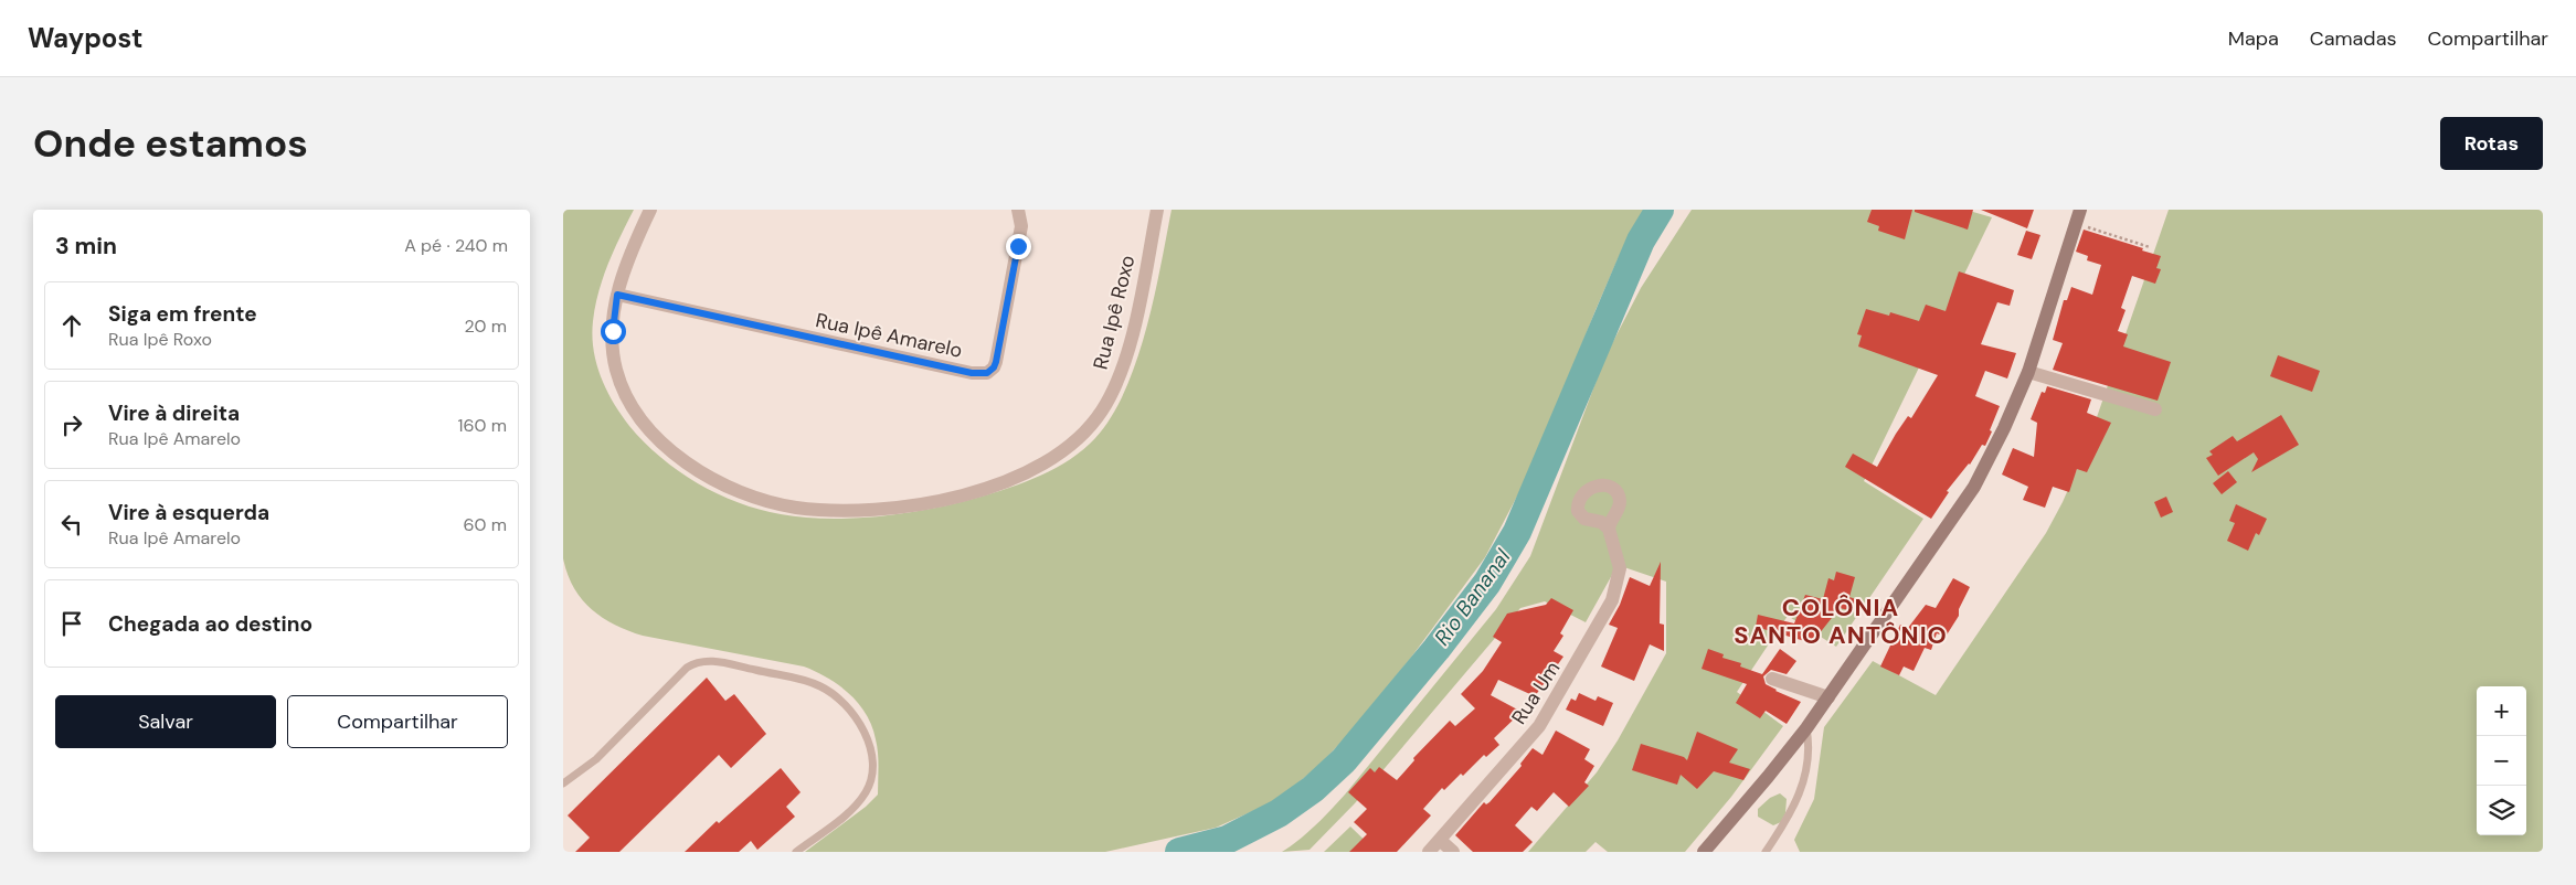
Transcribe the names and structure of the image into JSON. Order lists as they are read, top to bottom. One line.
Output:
{"streets":{"street":["Rua Ipê Roxo","Rua Ipê Amarelo","Rua Um"]},"crossings":[["Rua Ipê Roxo","Rua Ipê Amarelo"]],"districts":["COLÔNIA SANTO ANTÔNIO"],"water":["Rio Bananal"],"page":{"header":"Waypost","nav":["Mapa","Camadas","Compartilhar"],"buttons":["Rotas",["Salvar","Compartilhar"]],"title":"Onde estamos","heading":["3 min","A pé · 240 m"],"list":[["Siga em frente","Rua Ipê Roxo","20 m"],["Vire à direita","Rua Ipê Amarelo","160 m"],["Vire à esquerda","Rua Ipê Amarelo","60 m"],"Chegada ao destino"],"map_buttons":["+","−"]}}
